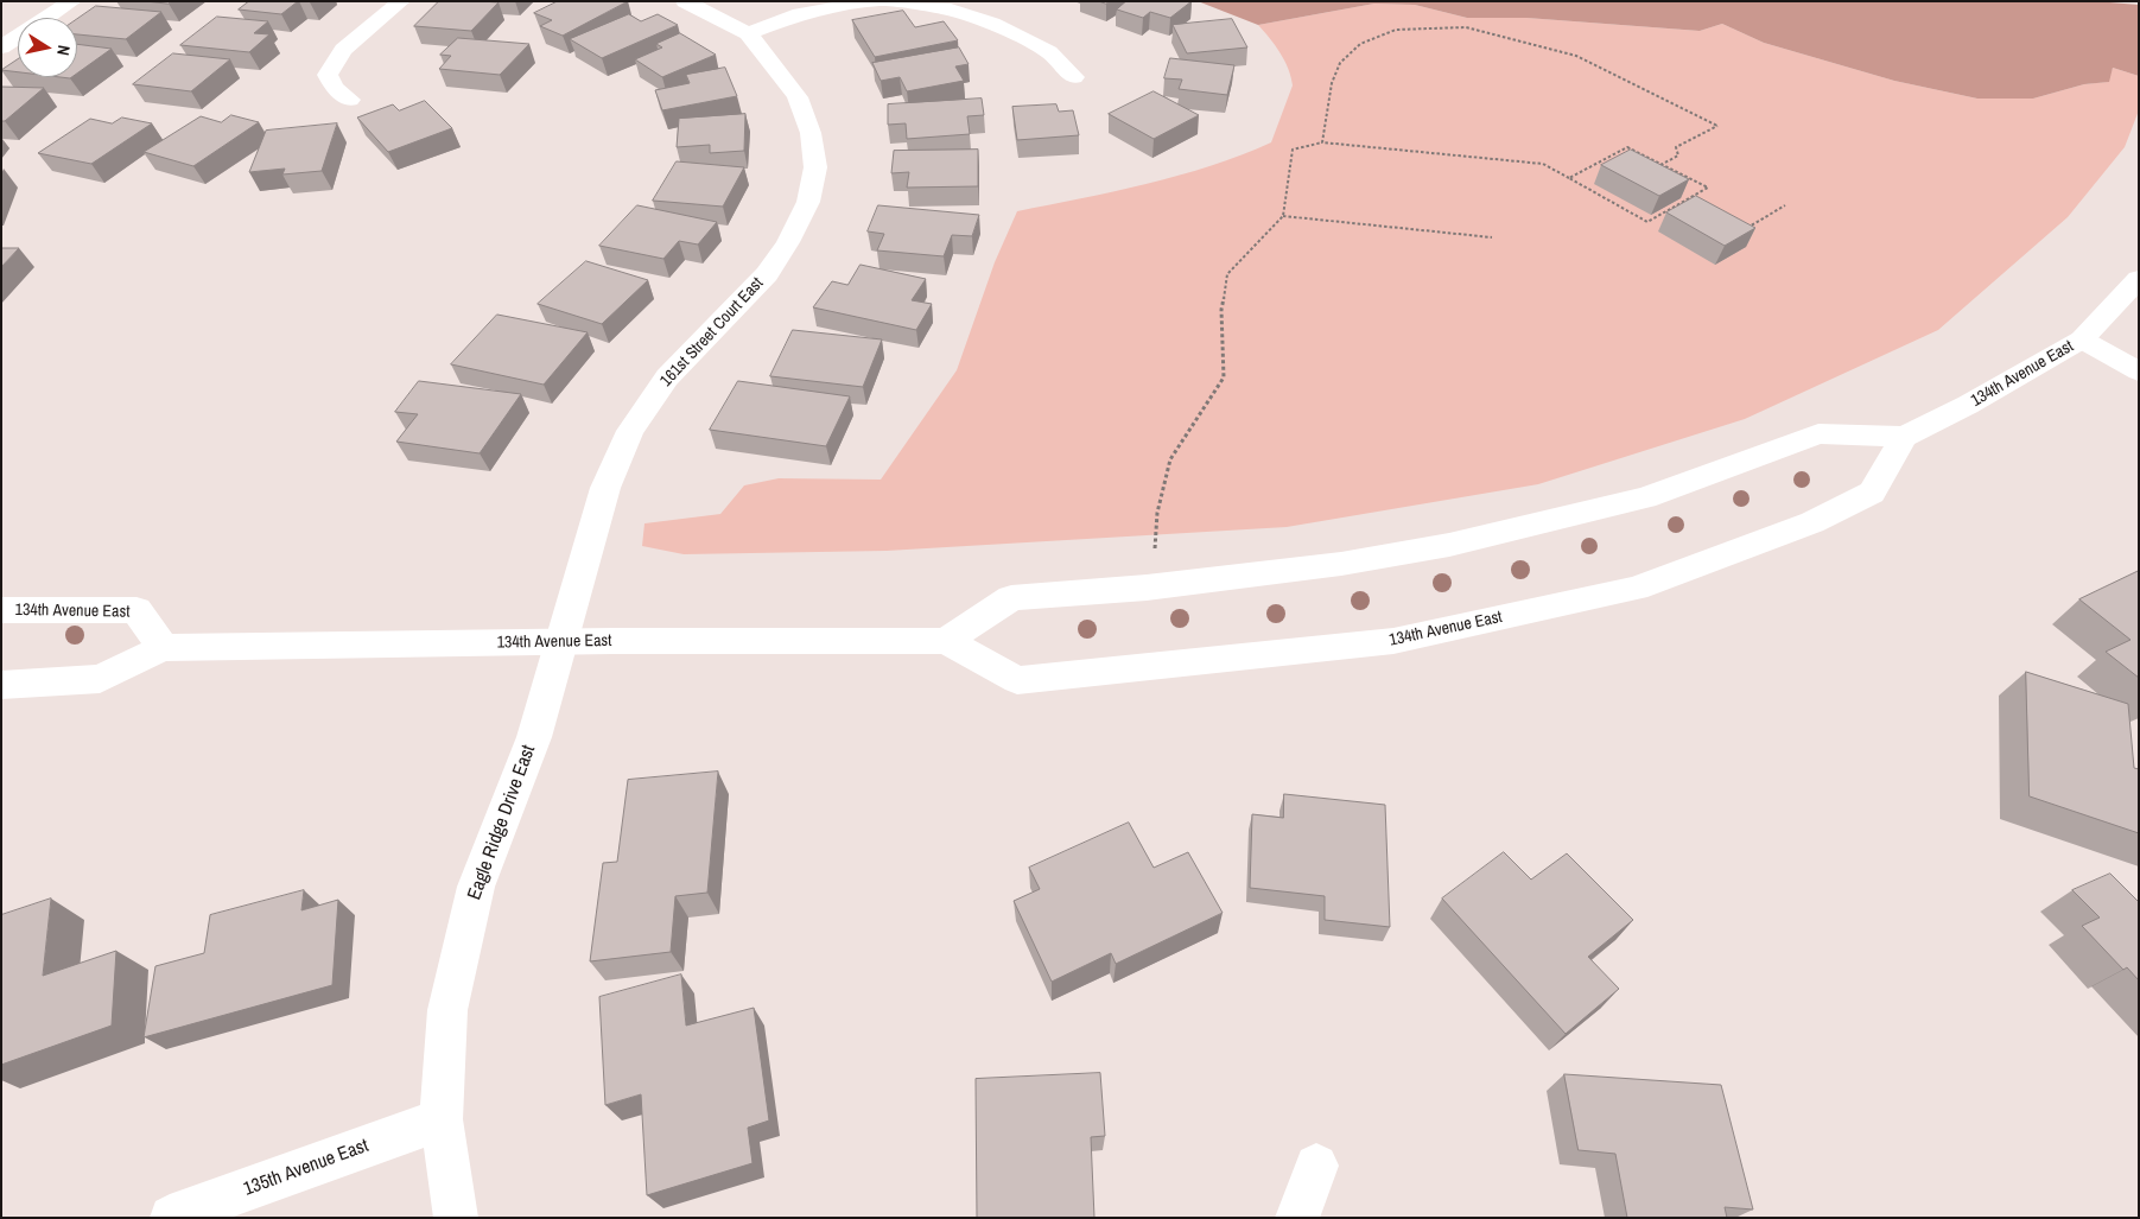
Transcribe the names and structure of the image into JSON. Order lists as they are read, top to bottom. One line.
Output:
{"streets":{"street":["161st Street Court East","134th Avenue East","Eagle Ridge Drive East","135th Avenue East"]},"crossings":[["161st Street Court East","134th Avenue East"],["161st Street Court East","Eagle Ridge Drive East"],["134th Avenue East","Eagle Ridge Drive East"],["Eagle Ridge Drive East","135th Avenue East"]],"north":"right"}
